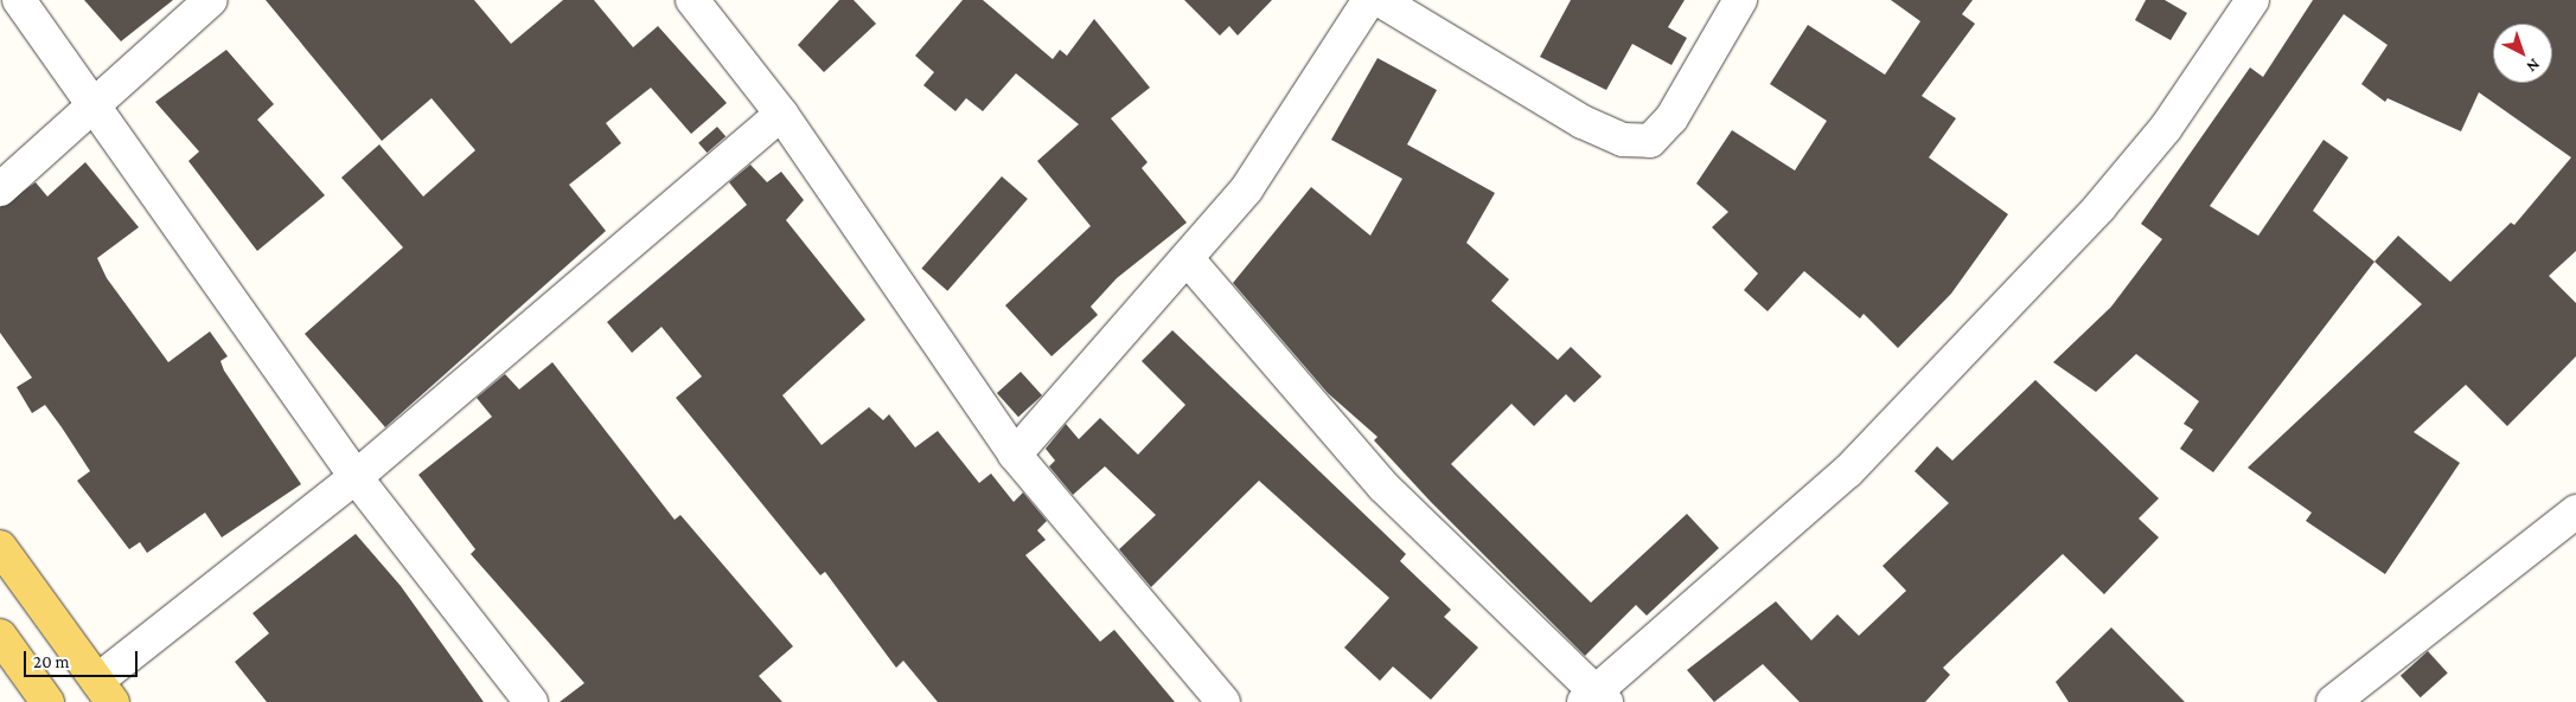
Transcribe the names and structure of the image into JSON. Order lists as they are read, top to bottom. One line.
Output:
{"scale_bar":"20 m","north":"bottom right"}
